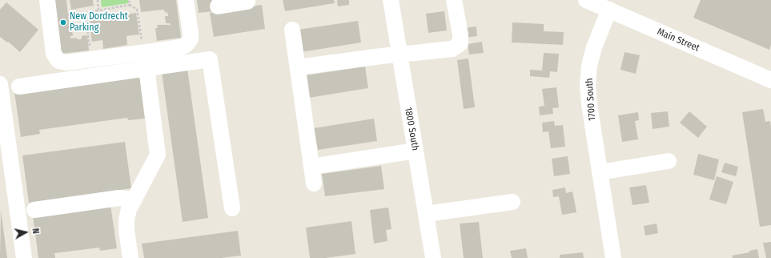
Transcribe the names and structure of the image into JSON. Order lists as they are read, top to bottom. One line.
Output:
{"streets":{"street":["Main Street","1700 South","1800 South"]},"crossings":[["Main Street","1700 South"]],"places":["New Dordrecht Parking"],"north":"right"}
